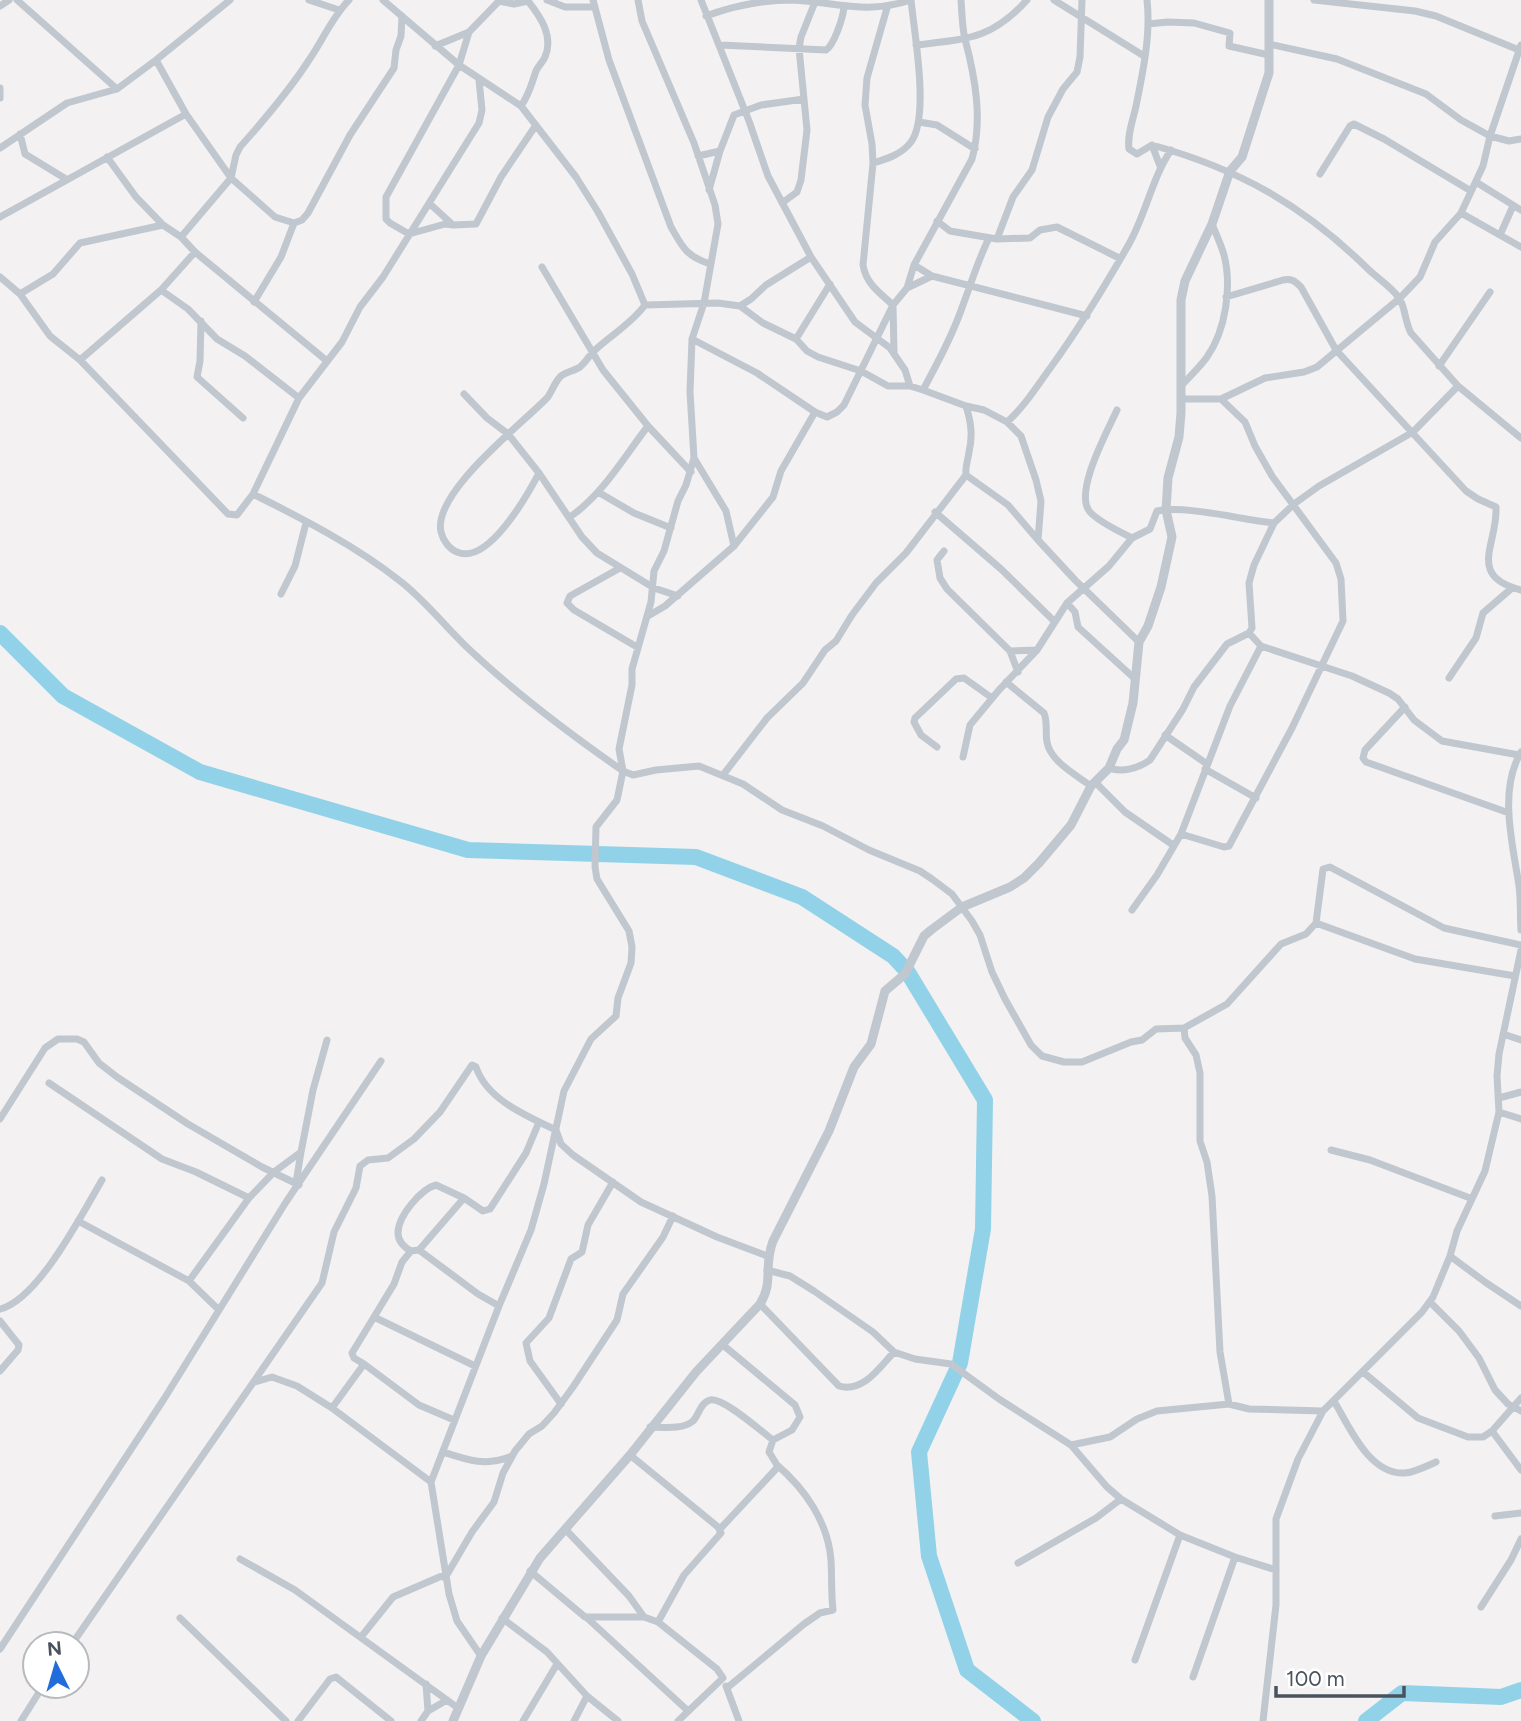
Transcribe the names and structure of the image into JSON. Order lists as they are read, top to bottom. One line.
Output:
{"scale_bar":"100 m","north":"top"}
